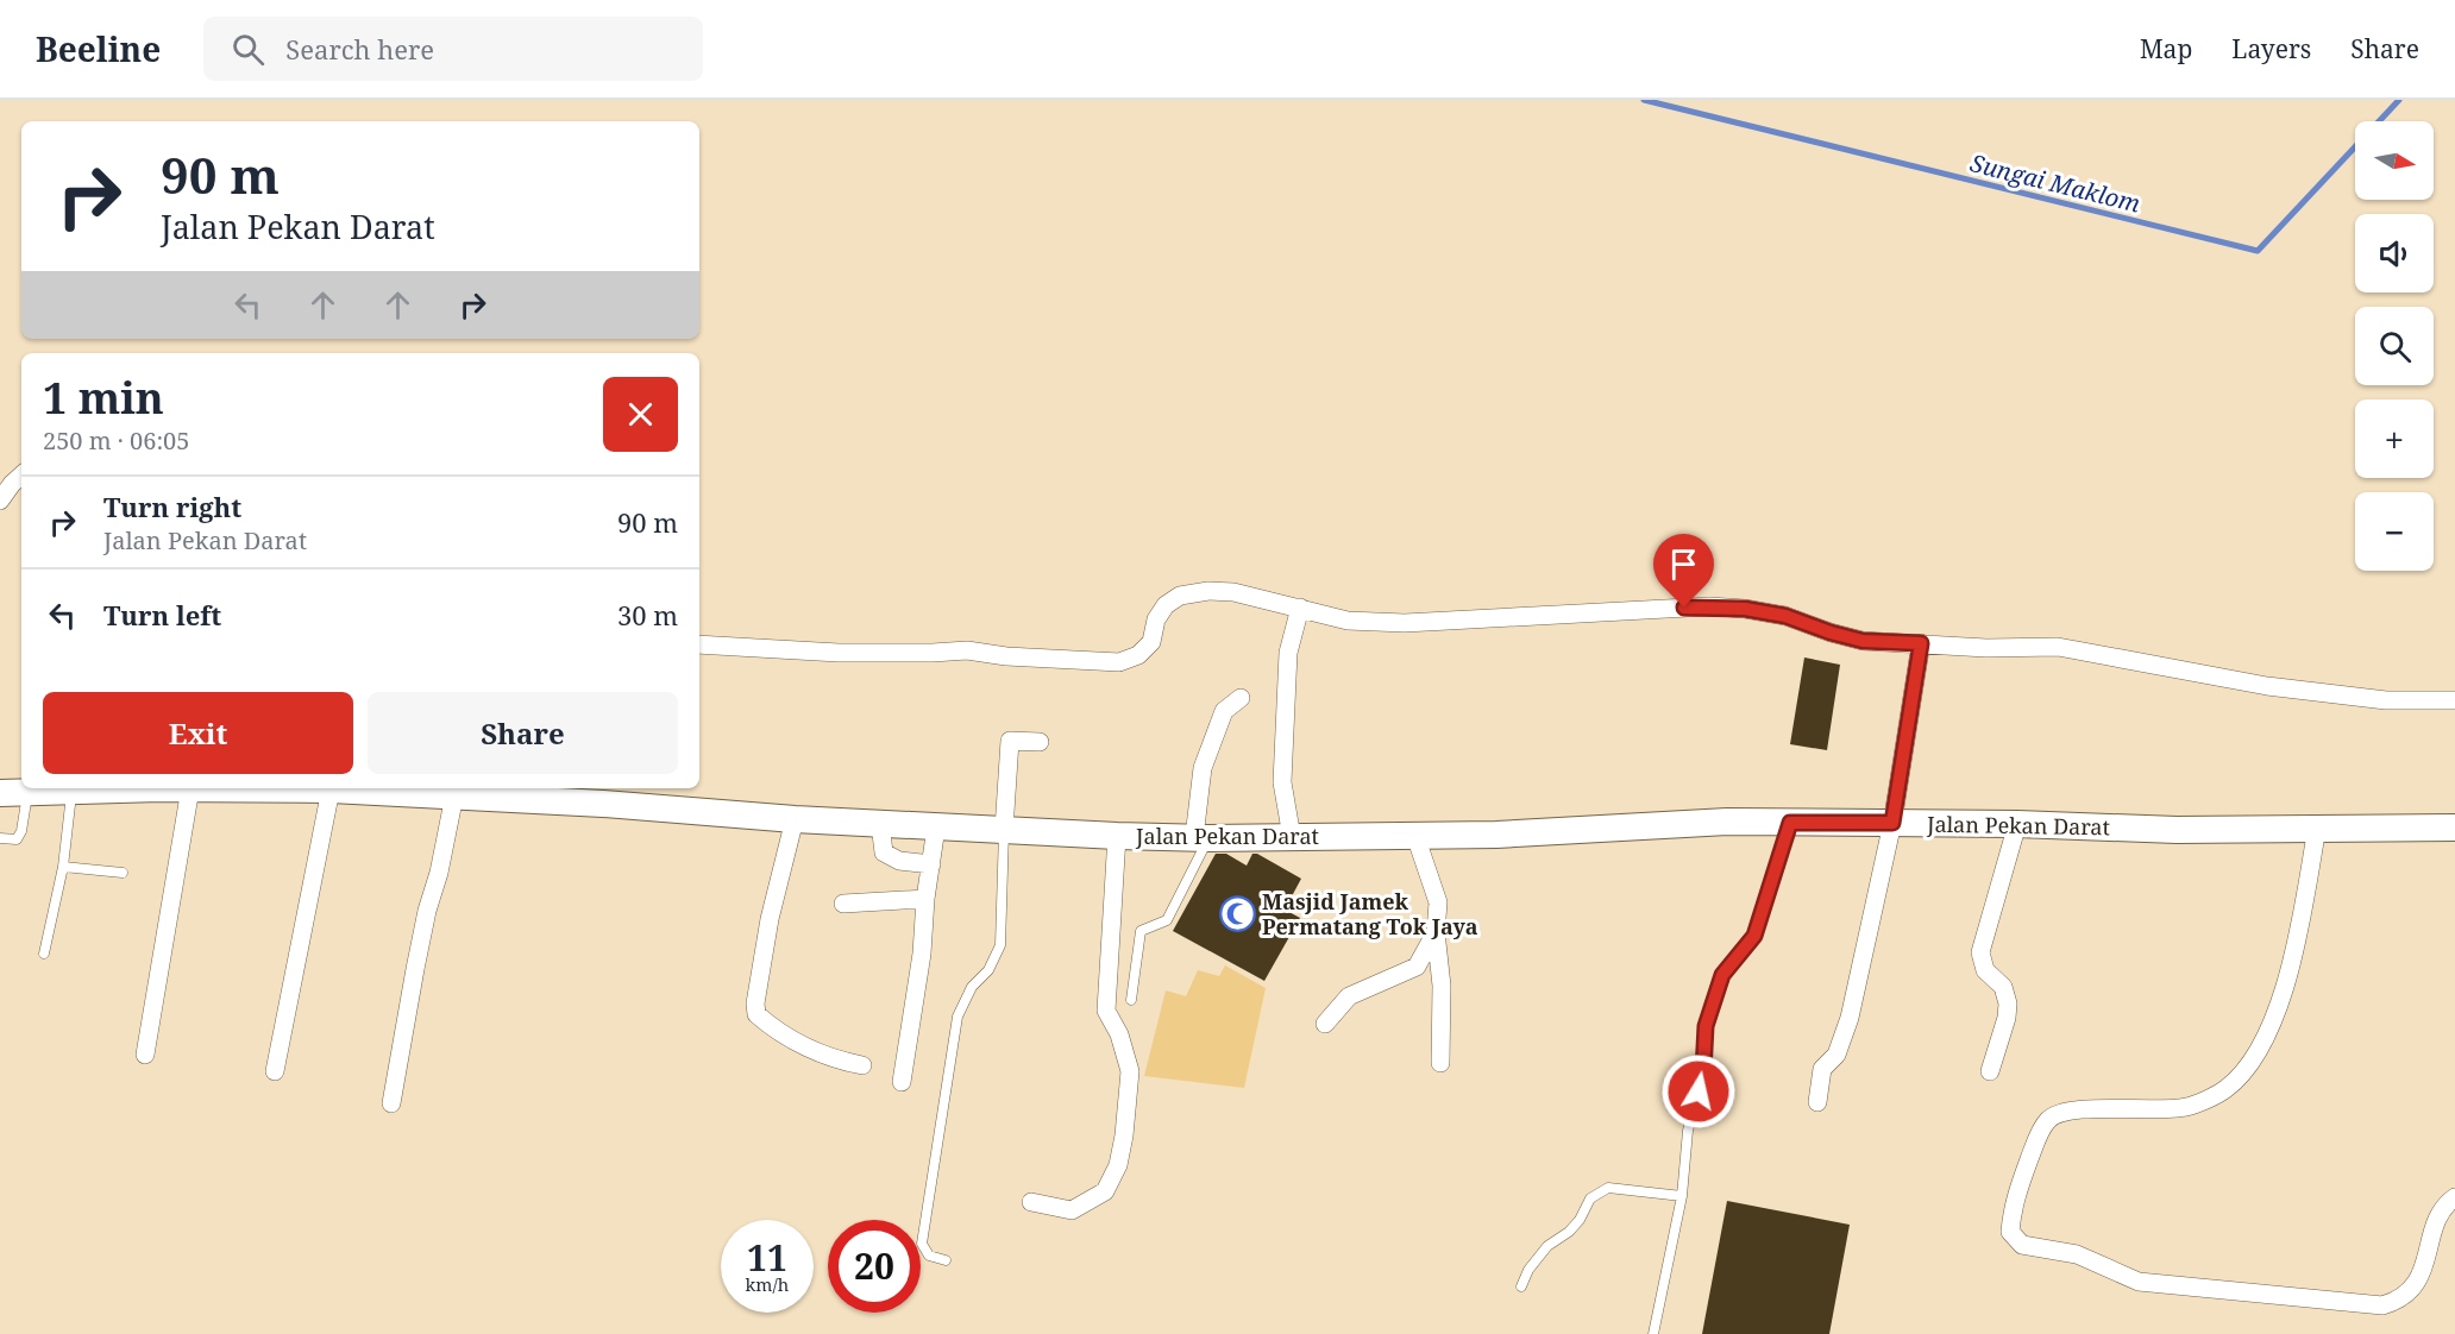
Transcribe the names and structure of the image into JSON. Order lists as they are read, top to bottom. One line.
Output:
{"streets":{"main road":["Jalan Pekan Darat"]},"water":["Sungai Maklom"],"places":{"mosque":["Masjid Jamek Permatang Tok Jaya"]},"north":"right","page":{"header":"Beeline","search":"Search here","nav":["Map","Layers","Share"],"map_buttons":["+","−"],"turn":["90 m","Jalan Pekan Darat"],"heading":["1 min","250 m · 06:05"],"list":[{"name":"Turn right","note":"Jalan Pekan Darat","value":"90 m"},{"name":"Turn left","value":"30 m"}],"buttons":["Exit","Share"],"speed":"11 km/h","limit":"20"}}
